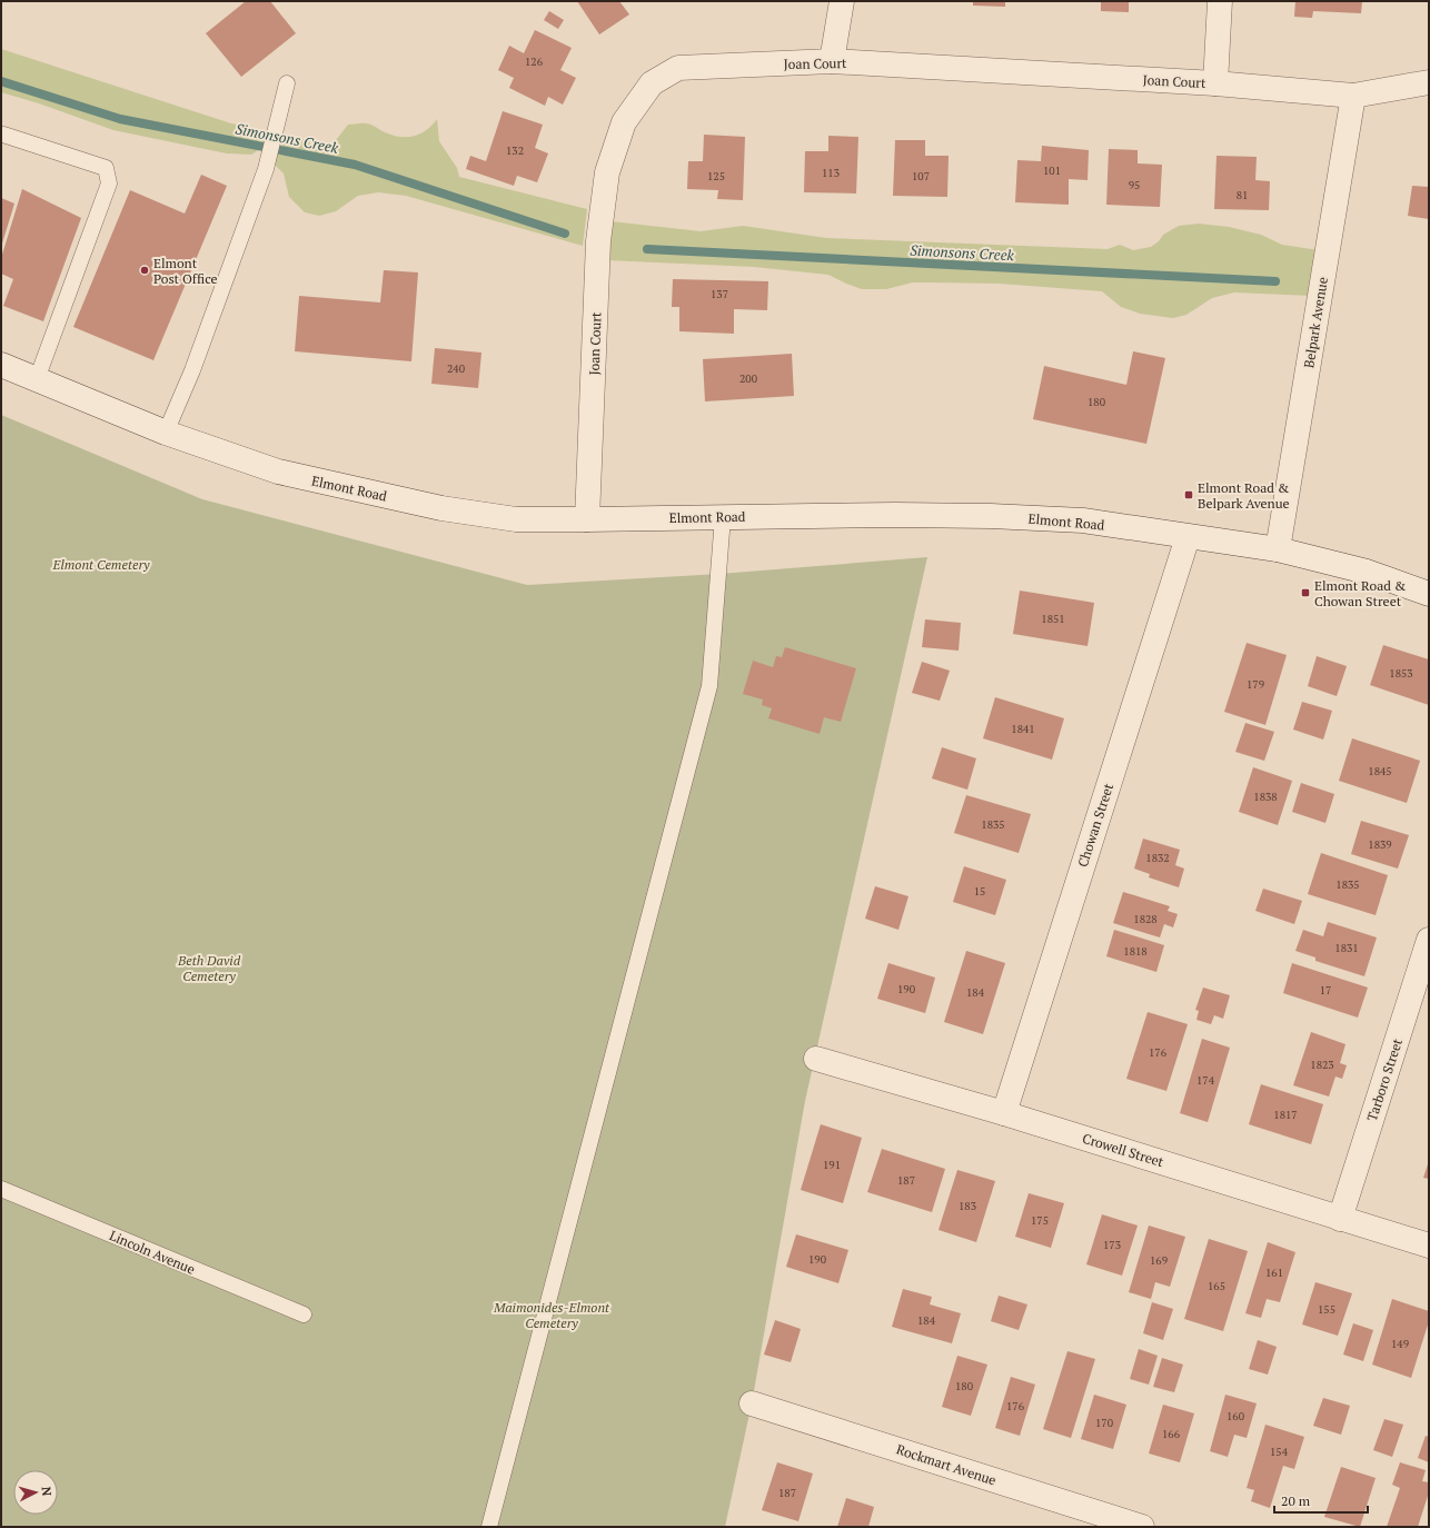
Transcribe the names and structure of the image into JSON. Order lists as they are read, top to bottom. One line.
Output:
{"streets":{"street":["Joan Court","Belpark Avenue","Elmont Road","Chowan Street","Tarboro Street","Crowell Street","Rockmart Avenue"],"lane":["Lincoln Avenue"]},"crossings":[["Joan Court","Belpark Avenue"],["Joan Court","Elmont Road"],["Belpark Avenue","Elmont Road"],["Elmont Road","Chowan Street"],["Chowan Street","Crowell Street"],["Tarboro Street","Crowell Street"]],"water":["Simonsons Creek"],"parks":["Elmont Cemetery","Beth David Cemetery","Maimonides-Elmont Cemetery"],"places":{"other":["Elmont Post Office"],"transit":["Elmont Road & Belpark Avenue","Elmont Road & Chowan Street"]},"house_numbers":["126","132","101","113","125","107","95","81","137","240","200","180","1851","1853","179","1841","1845","1838","1835","1839","1832","1835","15","1828","1831","1818","190","17","184","176","1823","174","1817","191","187","183","175","173","190","169","161","165","155","184","149","180","176","160","170","166","154","187"],"scale_bar":"20 m","north":"right"}
